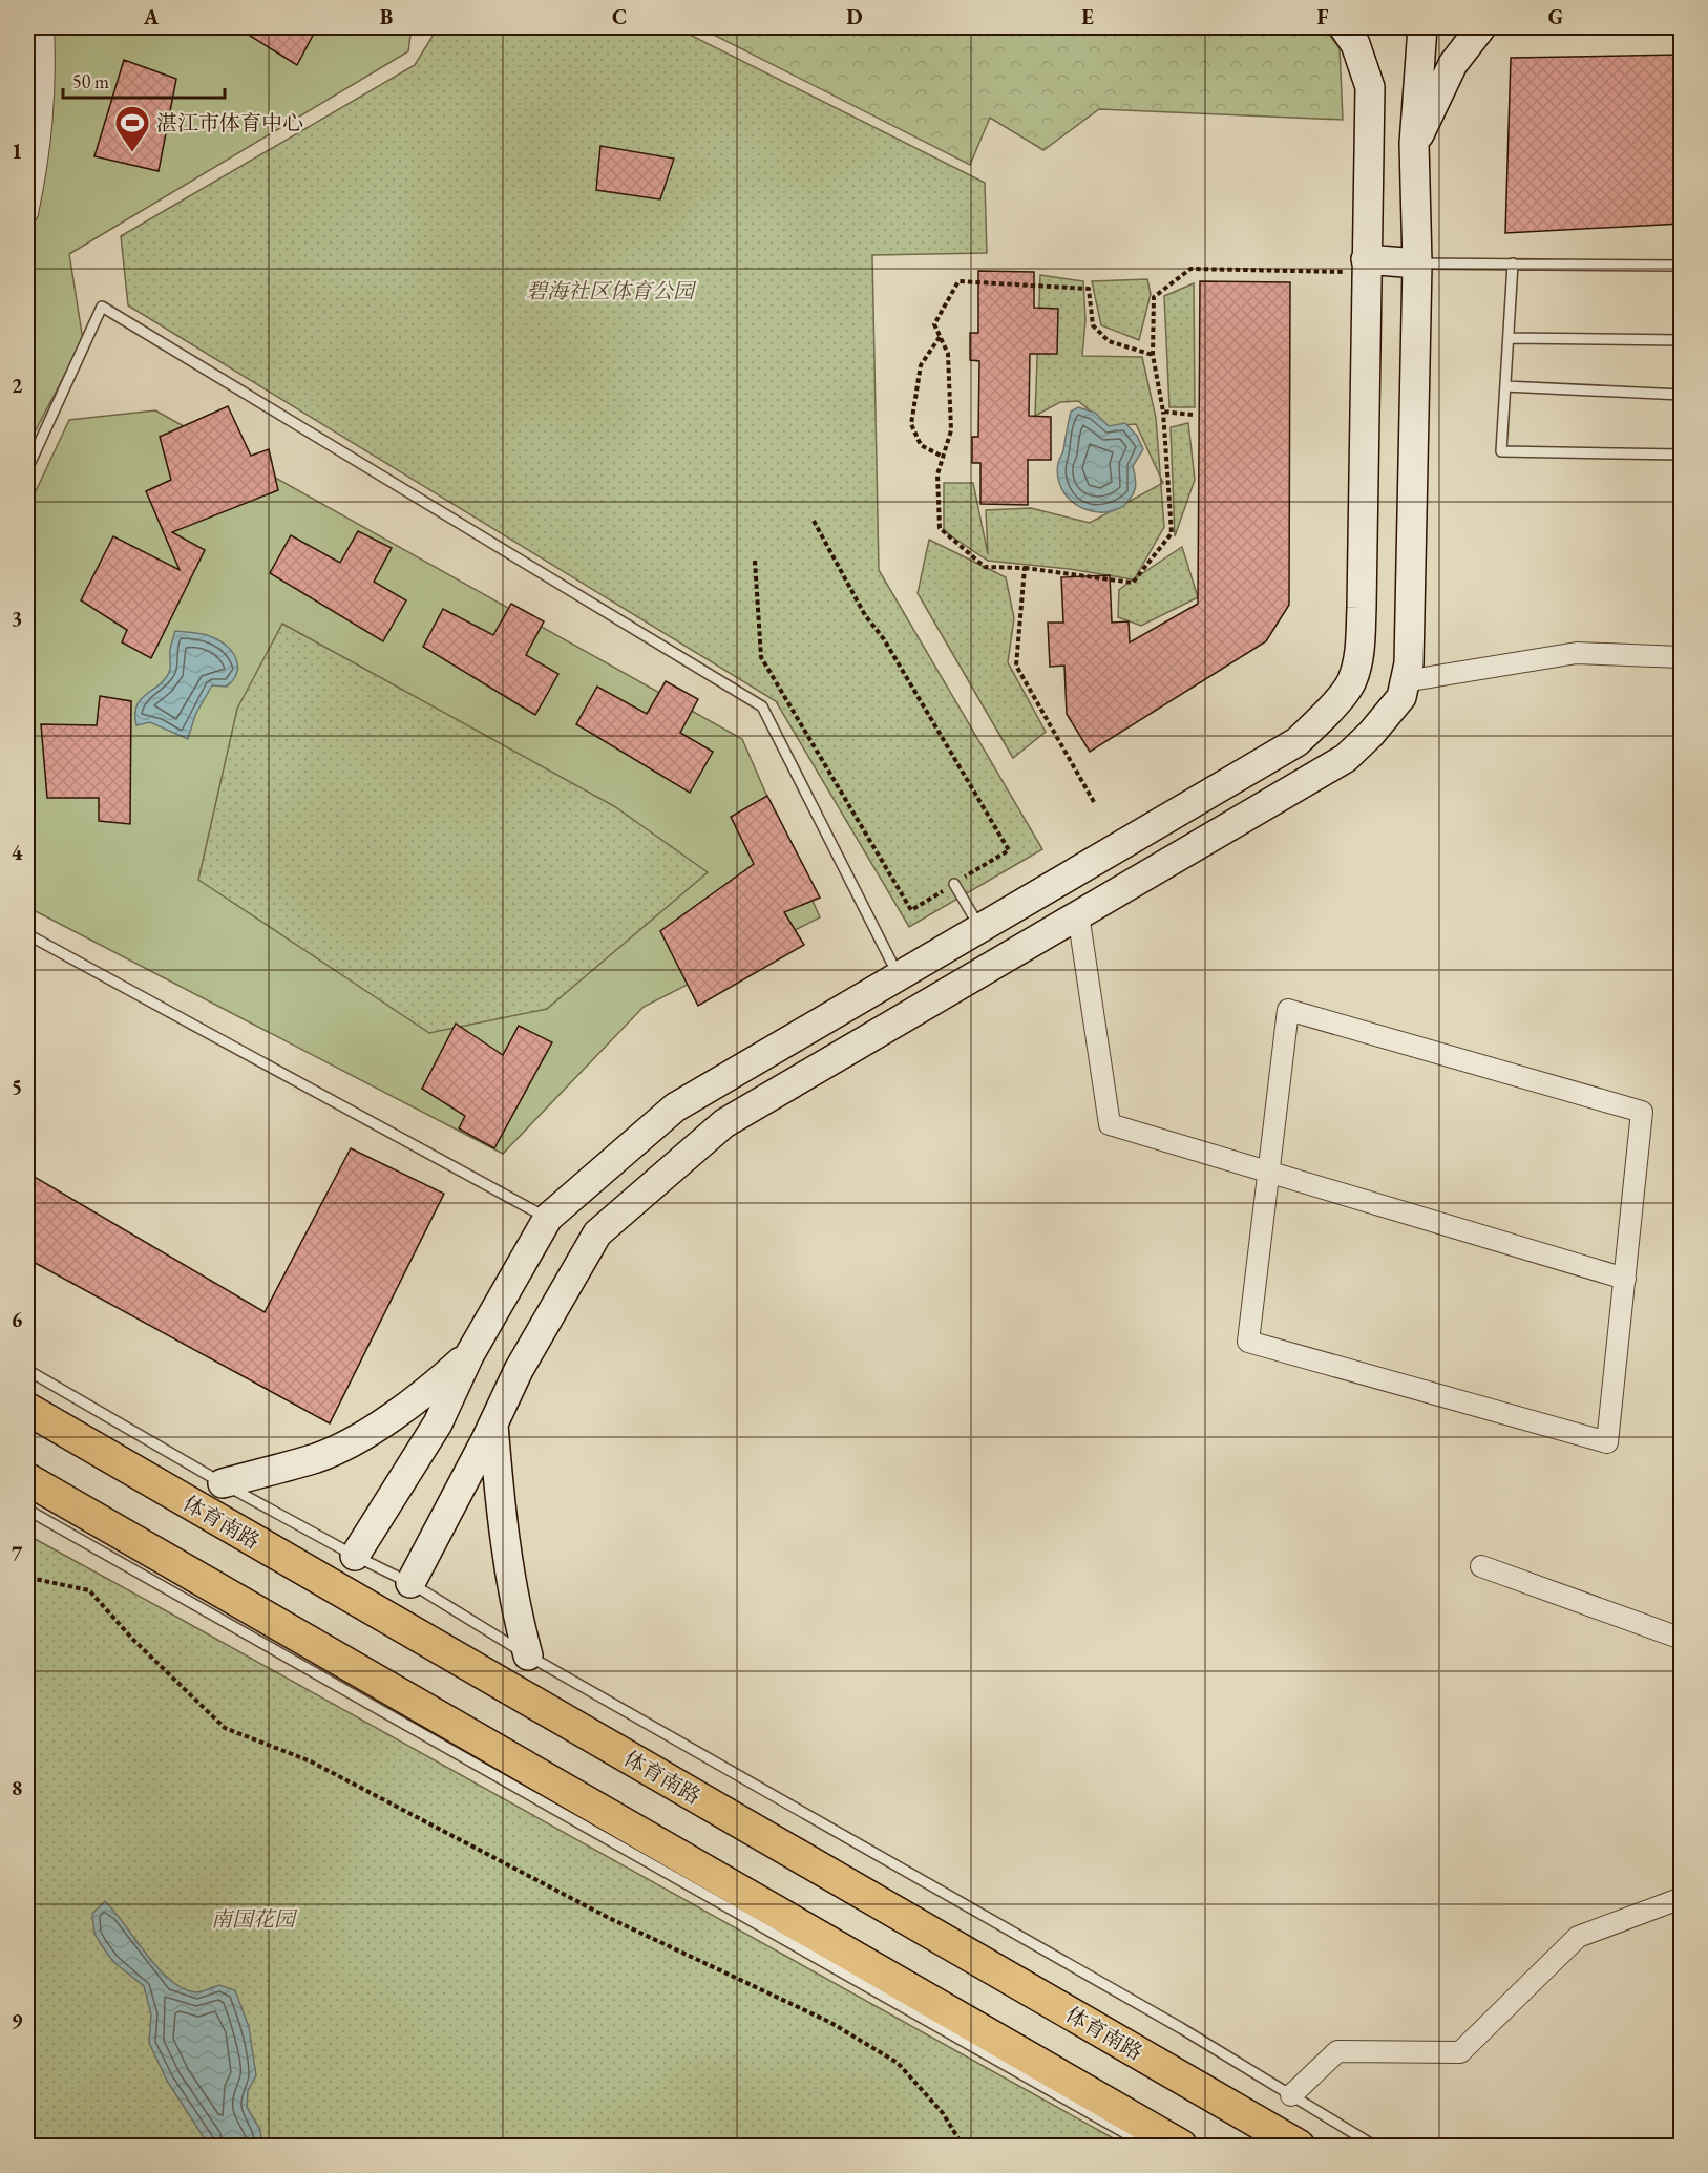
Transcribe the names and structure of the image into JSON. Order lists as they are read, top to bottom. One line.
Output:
{"streets":{"main road":["体育南路"]},"parks":["碧海社区体育公园","南国花园"],"places":{"sports":["湛江市体育中心"]},"scale_bar":"50 m","grid":{"columns":["A","B","C","D","E","F","G"],"rows":["1","2","3","4","5","6","7","8","9"]}}
